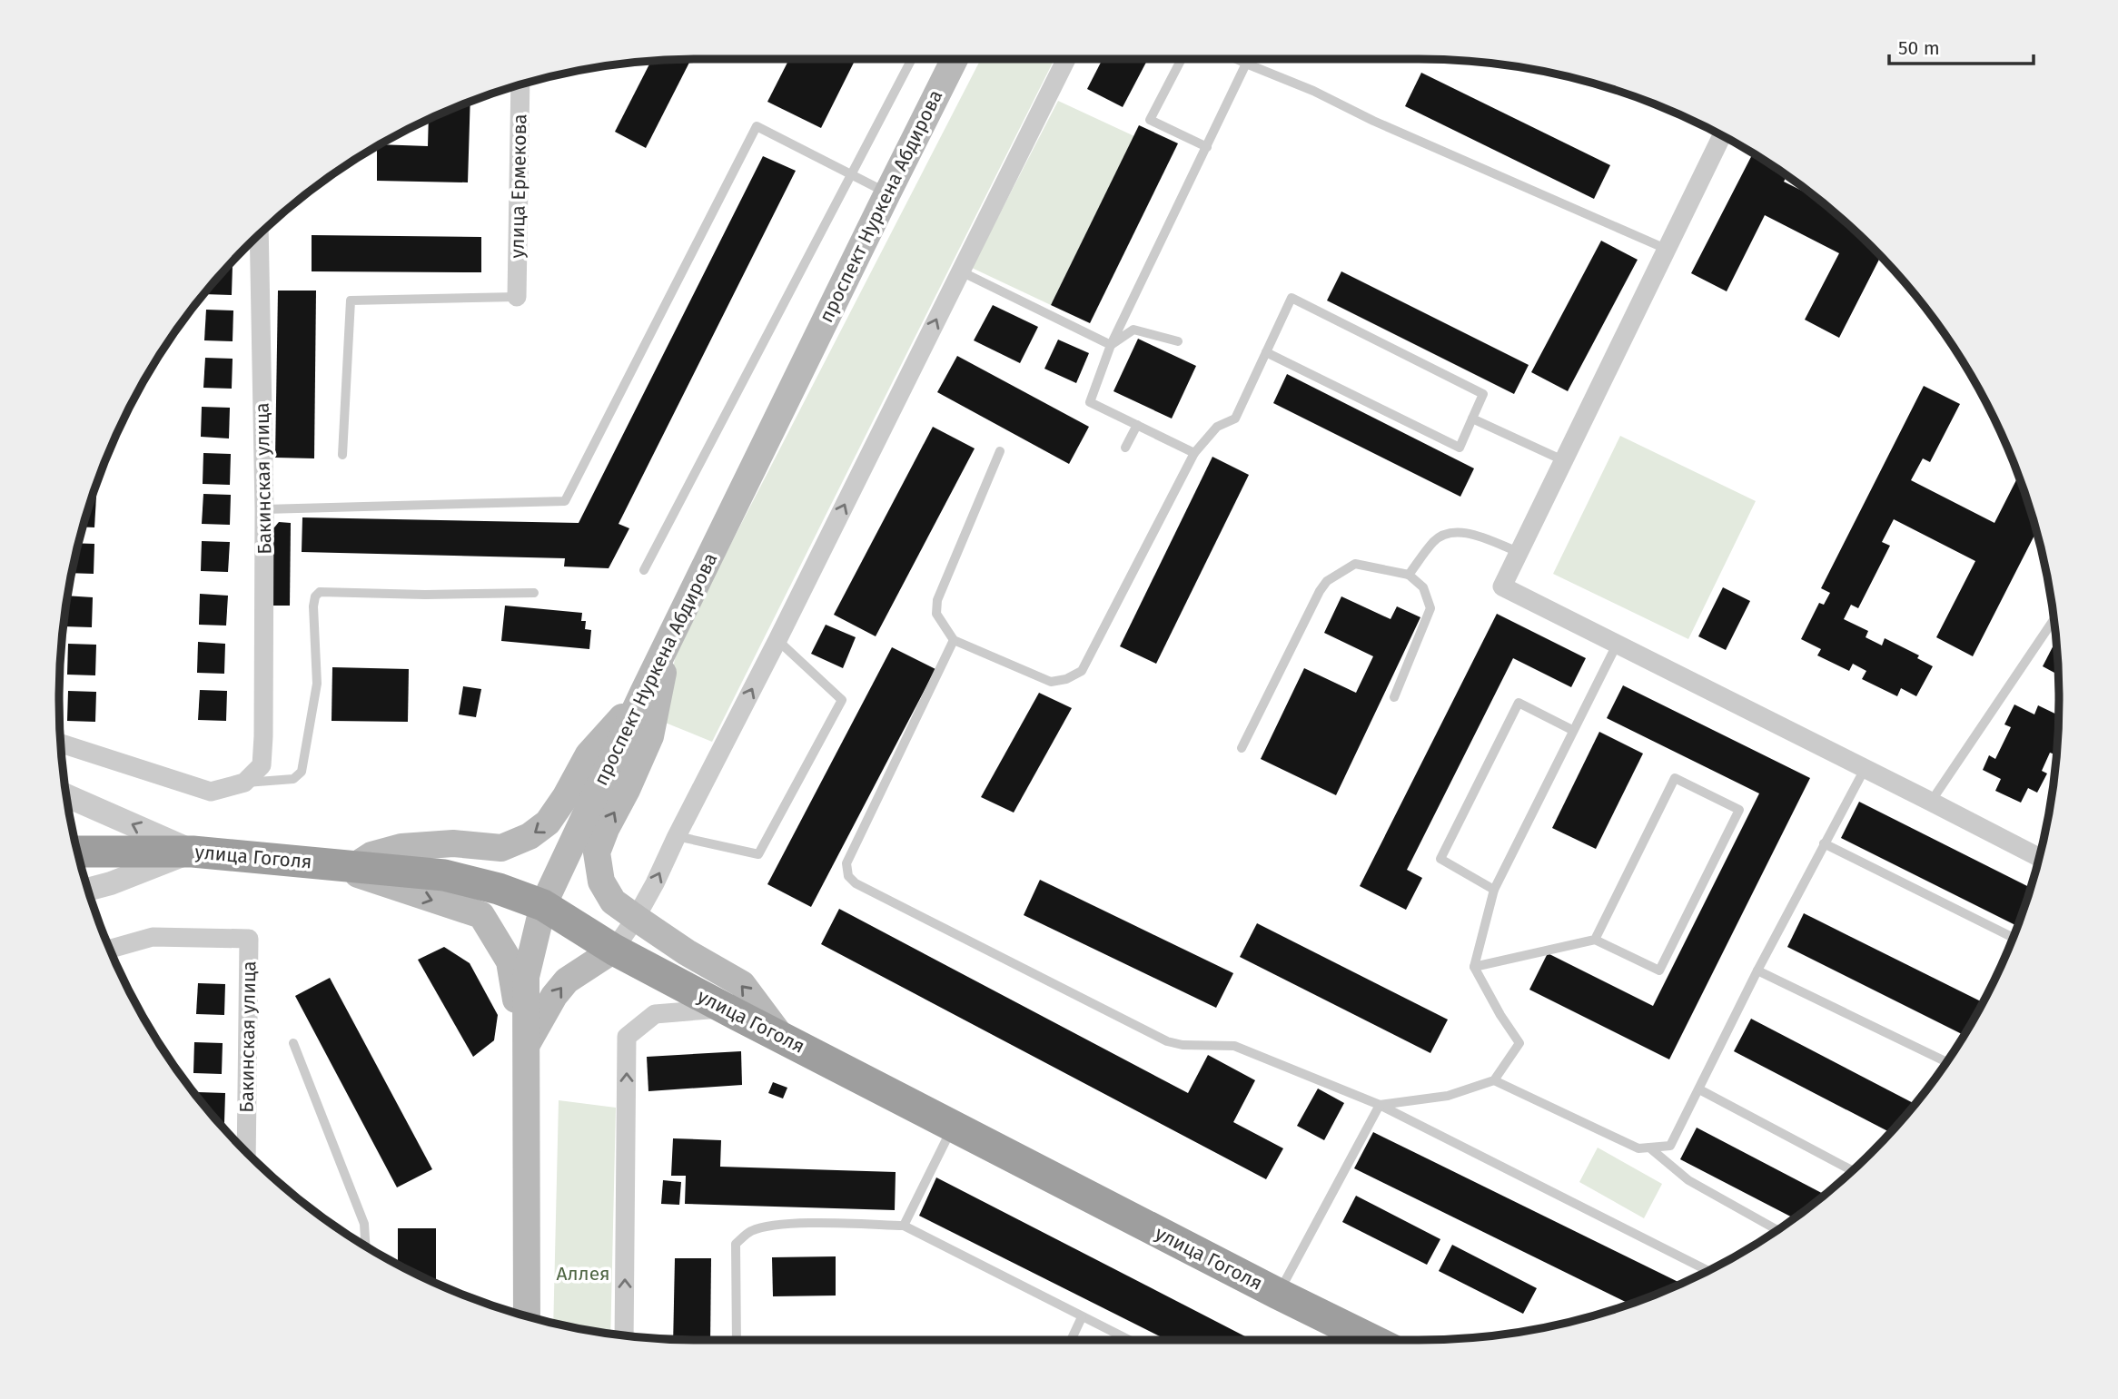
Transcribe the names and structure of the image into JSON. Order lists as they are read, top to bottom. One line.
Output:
{"streets":{"highway":["улица Гоголя"],"main road":["проспект Нуркена Абдирова"],"street":["улица Ермекова","Бакинская улица"]},"crossings":[["проспект Нуркена Абдирова","улица Гоголя"]],"parks":["Аллея"],"scale_bar":"50 m"}
